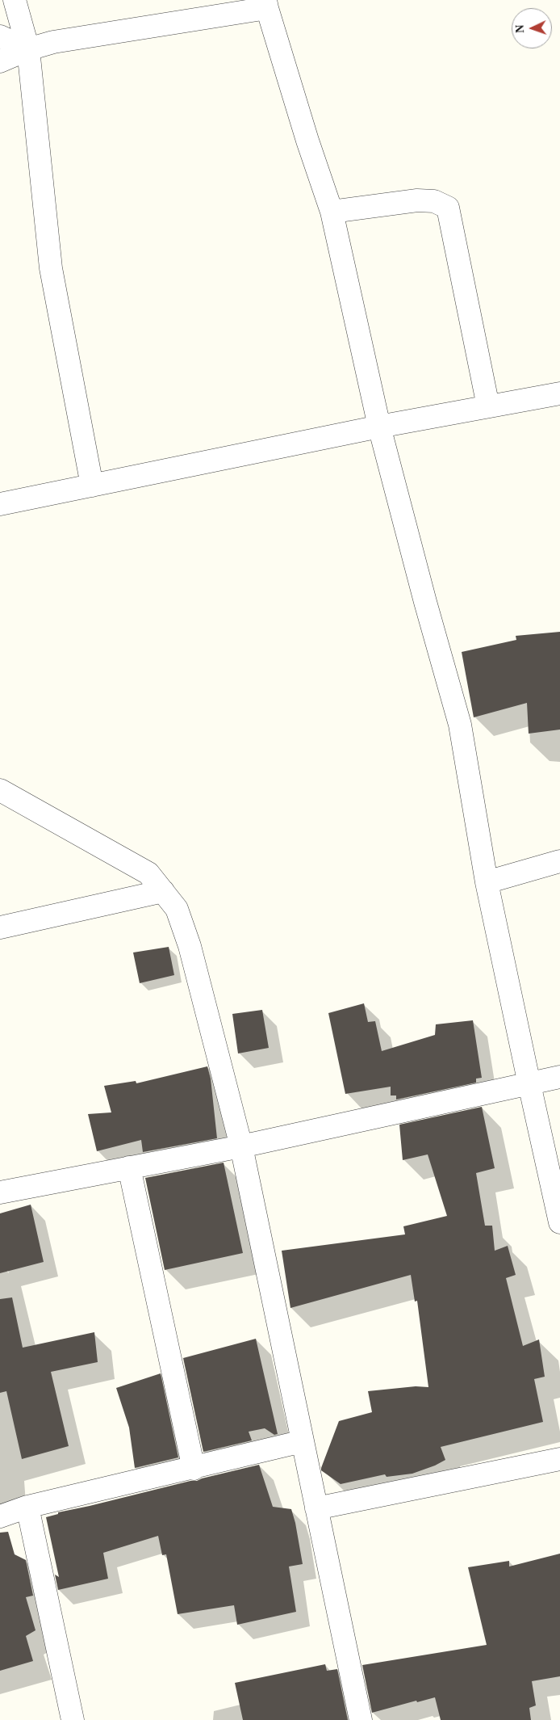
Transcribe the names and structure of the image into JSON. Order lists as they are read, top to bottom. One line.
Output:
{"north":"left"}
